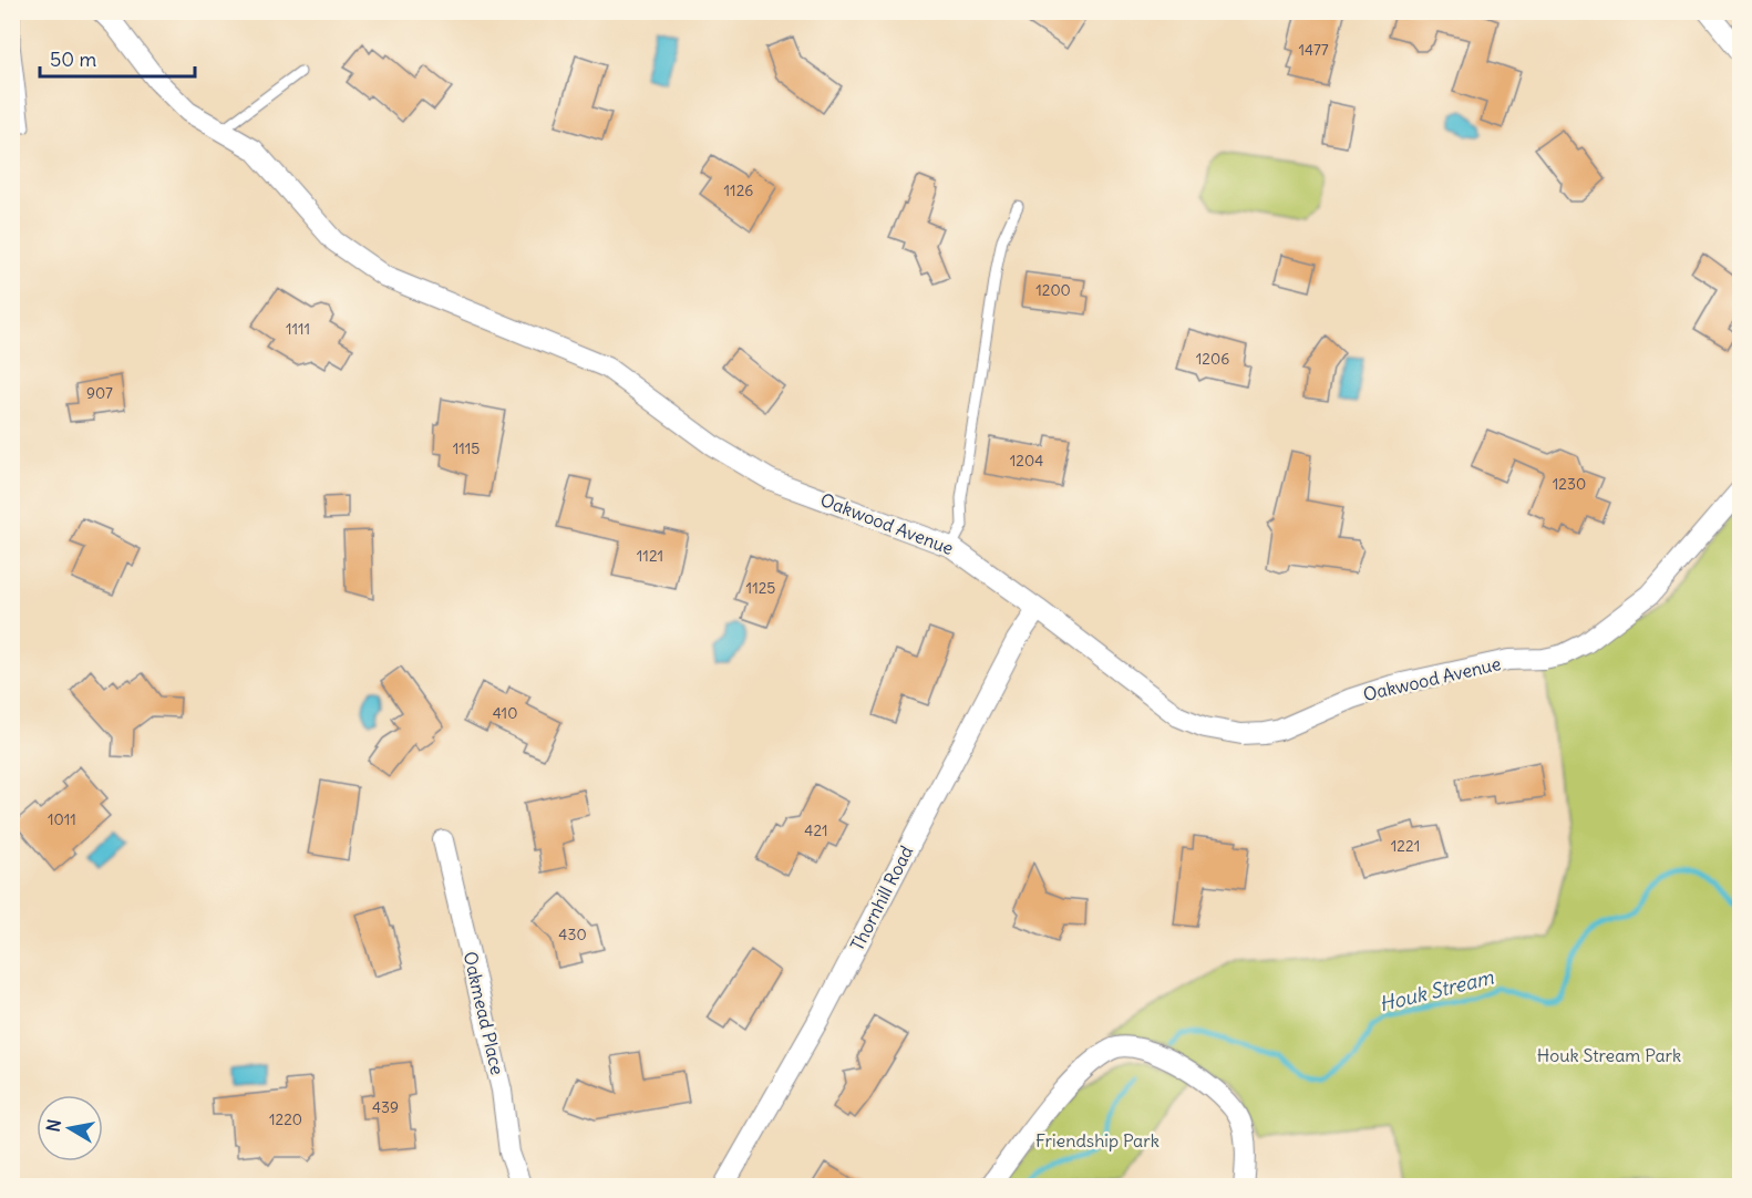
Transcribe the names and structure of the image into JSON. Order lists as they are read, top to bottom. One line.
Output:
{"streets":{"street":["Oakwood Avenue","Thornhill Road","Oakmead Place"]},"crossings":[["Oakwood Avenue","Thornhill Road"]],"water":["Houk Stream"],"parks":["Houk Stream Park","Friendship Park"],"house_numbers":["1477","1126","1200","1111","1206","907","1115","1204","1230","1121","1125","410","1011","421","1221","430","439","1220"],"scale_bar":"50 m","north":"left"}
